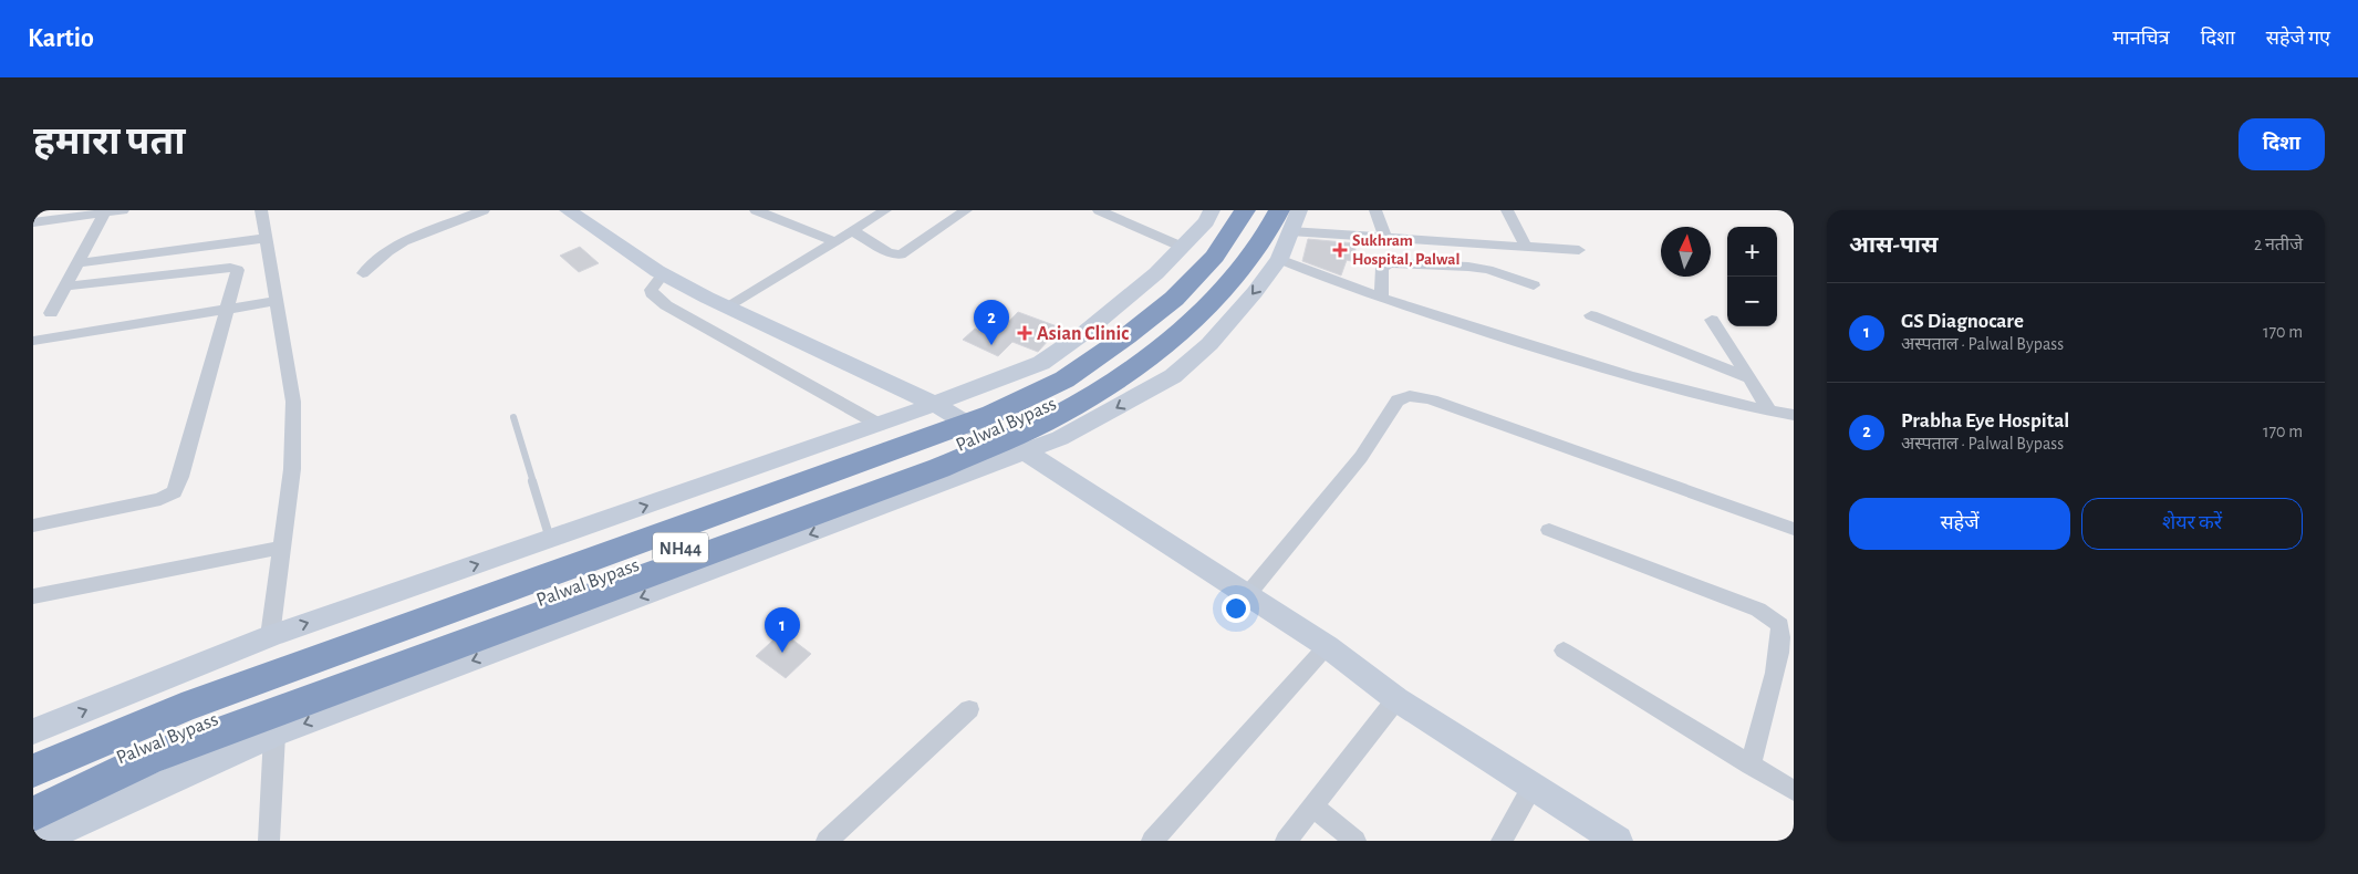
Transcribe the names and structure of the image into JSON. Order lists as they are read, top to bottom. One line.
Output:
{"streets":{"highway":["Palwal Bypass","NH44"]},"places":{"health":["Sukhram Hospital, Palwal","Asian Clinic"]},"north":"top","page":{"header":"Kartio","nav":["मानचित्र","दिशा","सहेजे गए"],"buttons":["दिशा",["सहेजें","शेयर करें"]],"title":"हमारा पता","heading":["आस-पास","2 नतीजे"],"map_buttons":["+","−"],"list":[{"mark":"1","name":"GS Diagnocare","note":"अस्पताल · Palwal Bypass","value":"170 m"},{"mark":"2","name":"Prabha Eye Hospital","note":"अस्पताल · Palwal Bypass","value":"170 m"}],"pins":["2","1"]}}
